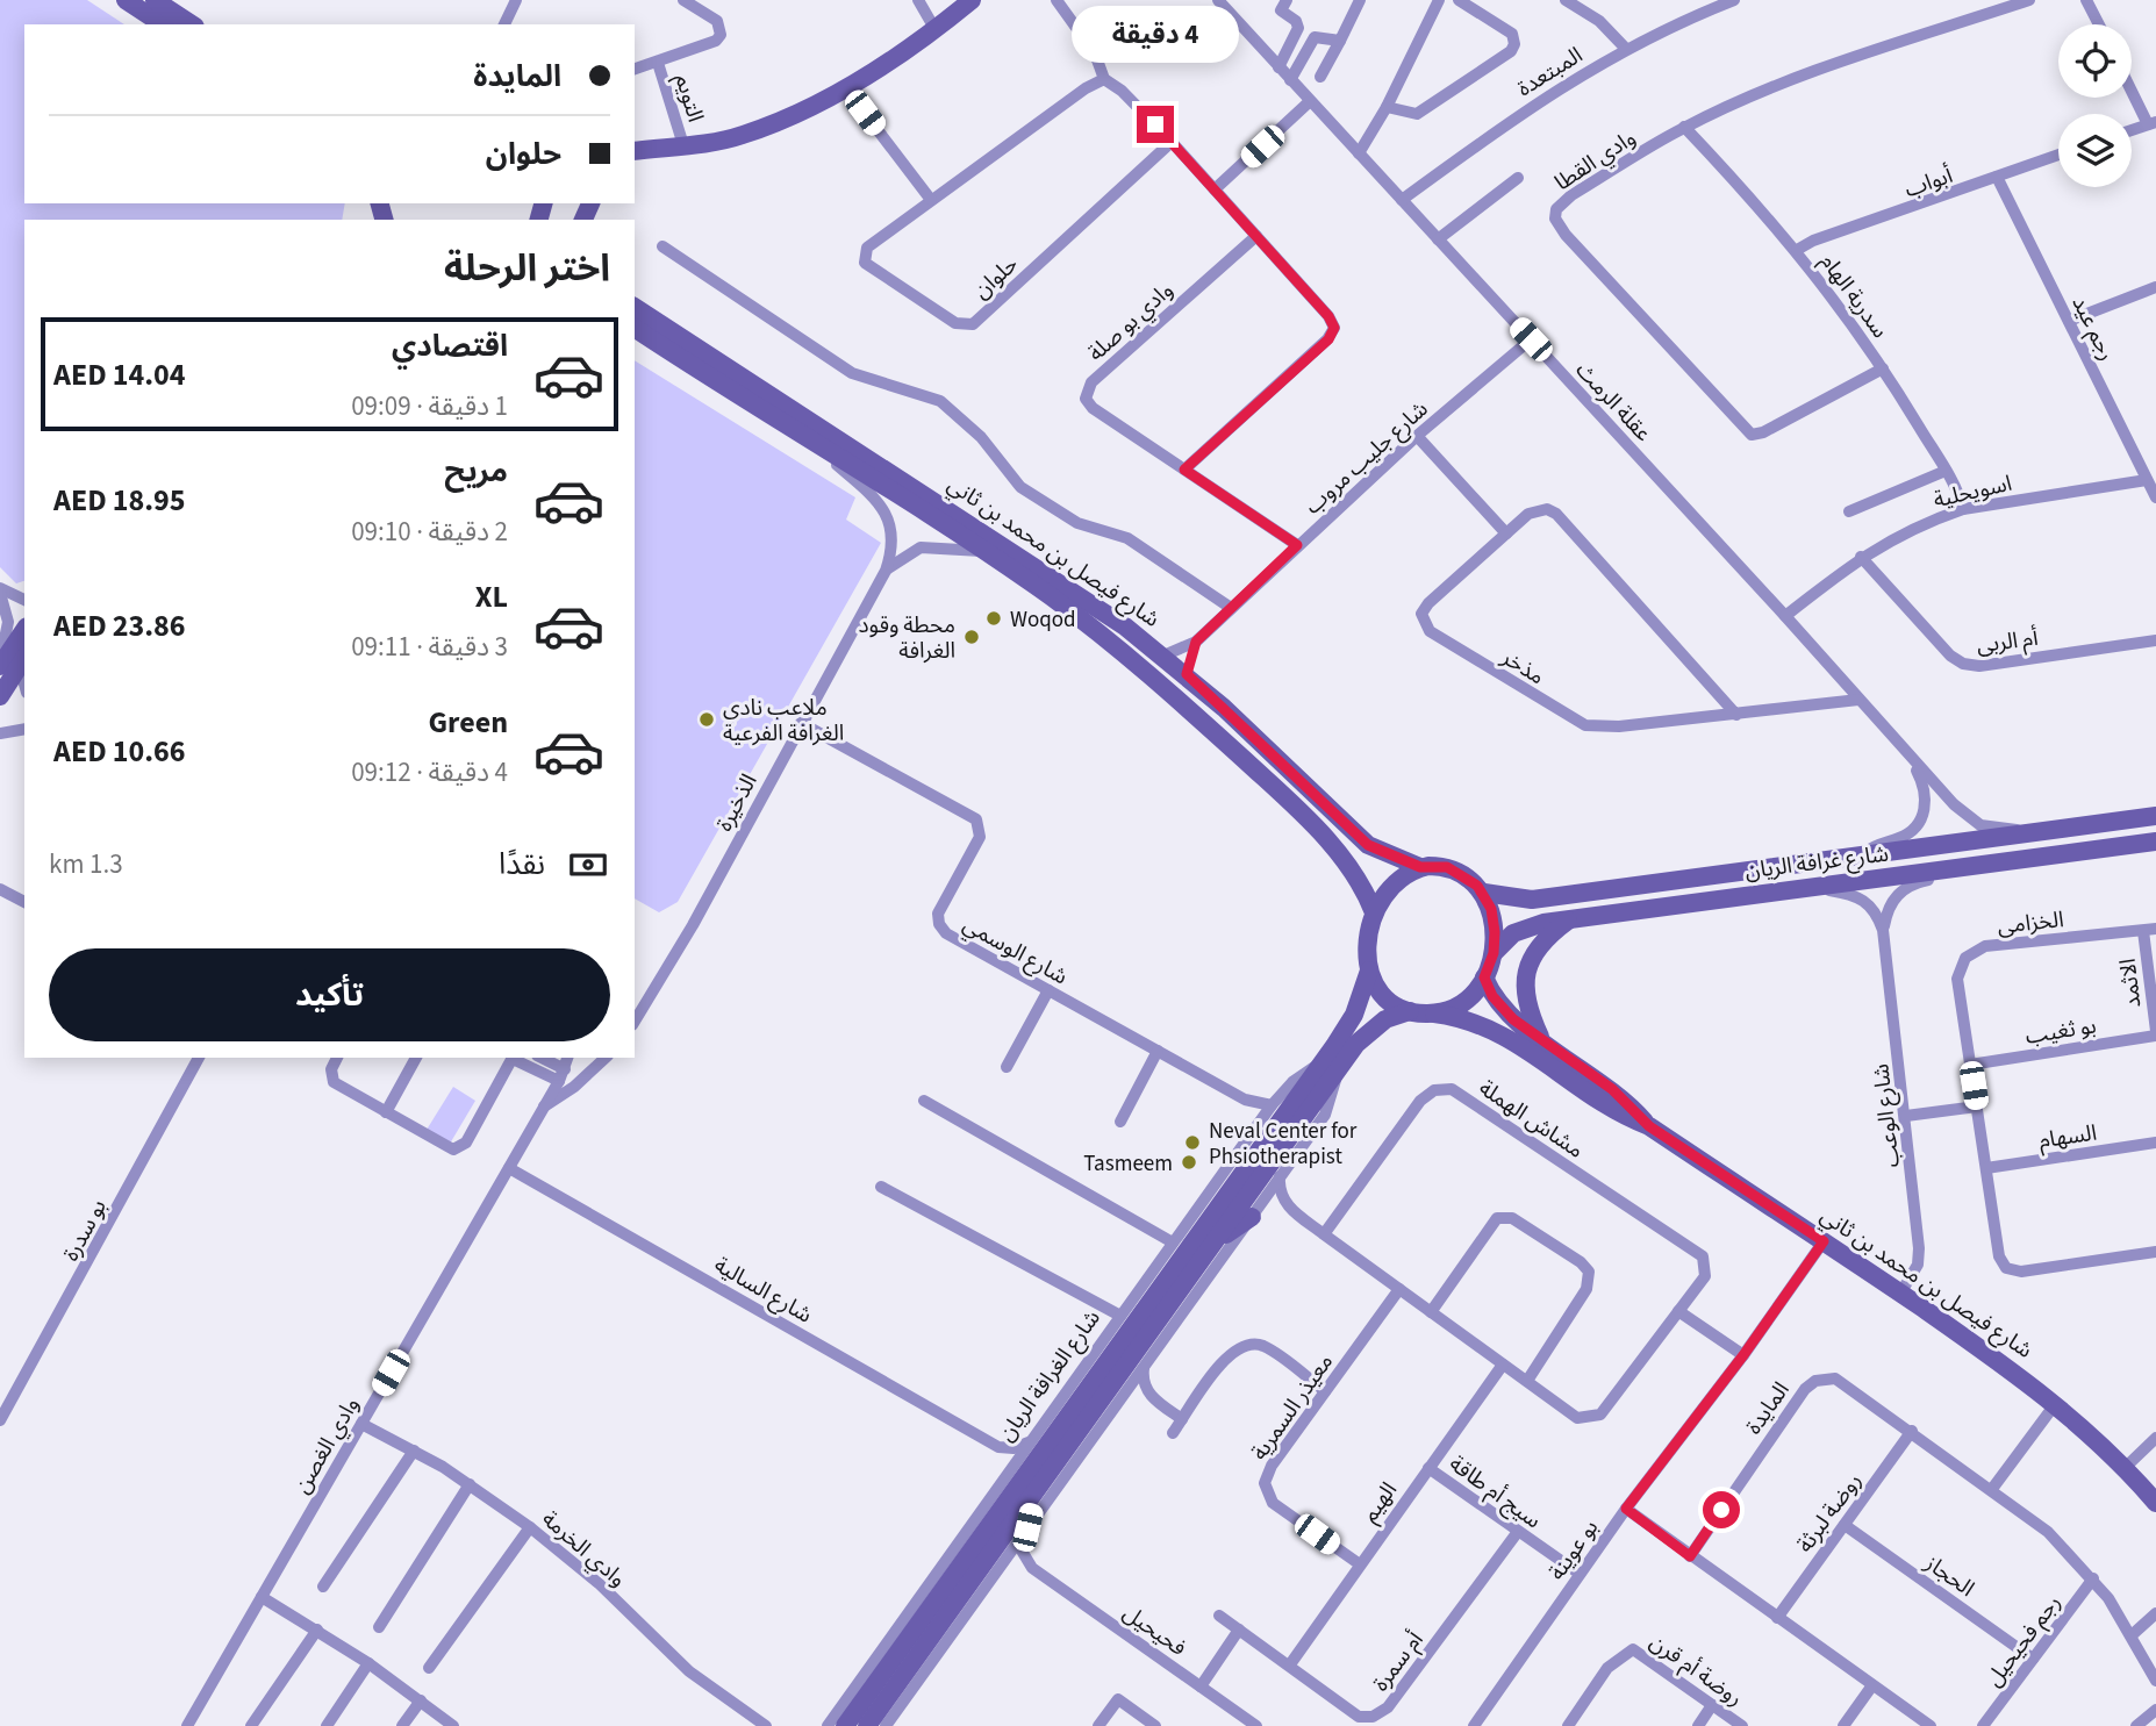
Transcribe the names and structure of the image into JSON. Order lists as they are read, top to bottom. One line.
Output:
{"streets":{"main road":["شارع فيصل بن محمد بن ثاني","شارع غرافة الريان","شارع الغرافة الريان"],"street":["المبتعدة","التويم","وادي القطا","أبواب","حلوان","سدرية الهام","وادي بو صلة","رجم عيد","عقلة الرمث","شارع جليب مروب","اسويحلية","أم الربى","مذخر","الذخيرة","الخزامى","شارع الوسمي","الاثمد","بو ثغيب","شارع الوعب","مشاش الهملة","السهام","بو سدرة","شارع السالية","معيذر السمرية","المايدة","وادي الغصن","سيج أم طاقة","الهيم","روضة لبرثة","وادي الخرمة","بو عوينة","الحجاز","فحيحيل","رجم فحيحيل","أم سمرة","روضة أم قرن"]},"crossings":[["المبتعدة","عقلة الرمث"],["وادي القطا","سدرية الهام"],["أبواب","سدرية الهام"],["أبواب","رجم عيد"],["سدرية الهام","اسويحلية"],["وادي بو صلة","شارع جليب مروب"],["رجم عيد","اسويحلية"],["عقلة الرمث","شارع جليب مروب"],["عقلة الرمث","اسويحلية"],["عقلة الرمث","مذخر"],["عقلة الرمث","شارع غرافة الريان"],["شارع جليب مروب","شارع فيصل بن محمد بن ثاني"],["اسويحلية","أم الربى"],["شارع فيصل بن محمد بن ثاني","الذخيرة"],["شارع فيصل بن محمد بن ثاني","شارع غرافة الريان"],["شارع فيصل بن محمد بن ثاني","شارع الوعب"],["شارع فيصل بن محمد بن ثاني","شارع الغرافة الريان"],["شارع فيصل بن محمد بن ثاني","بو عوينة"],["الذخيرة","شارع الوسمي"],["شارع غرافة الريان","شارع الوعب"],["شارع غرافة الريان","شارع الغرافة الريان"],["الخزامى","الاثمد"],["الخزامى","بو ثغيب"],["الخزامى","السهام"],["شارع الوسمي","شارع الغرافة الريان"],["الاثمد","بو ثغيب"],["مشاش الهملة","معيذر السمرية"],["مشاش الهملة","الهيم"],["شارع السالية","وادي الغصن"],["معيذر السمرية","الهيم"],["المايدة","روضة لبرثة"],["المايدة","رجم فحيحيل"],["وادي الغصن","وادي الخرمة"],["سيج أم طاقة","الهيم"],["سيج أم طاقة","بو عوينة"],["سيج أم طاقة","أم سمرة"],["الهيم","أم سمرة"],["روضة لبرثة","الحجاز"],["الحجاز","رجم فحيحيل"]],"places":["Woqod","محطة وقود الغرافة","ملاعب نادي الغرافة الفرعية","Neval Center for Phsiotherapist","Tasmeem"],"page":{"bubble":"4 دقيقة","banner":["المايدة","حلوان"],"heading":"اختر الرحلة","list":[{"name":"اقتصادي","note":"1 دقيقة · 09:09","value":"AED 14.04"},{"name":"مريح","note":"2 دقيقة · 09:10","value":"AED 18.95"},{"name":"XL","note":"3 دقيقة · 09:11","value":"AED 23.86"},{"name":"Green","note":"4 دقيقة · 09:12","value":"AED 10.66"}],"pay":["نقدًا","1.3 km"],"buttons":"تأكيد"}}
